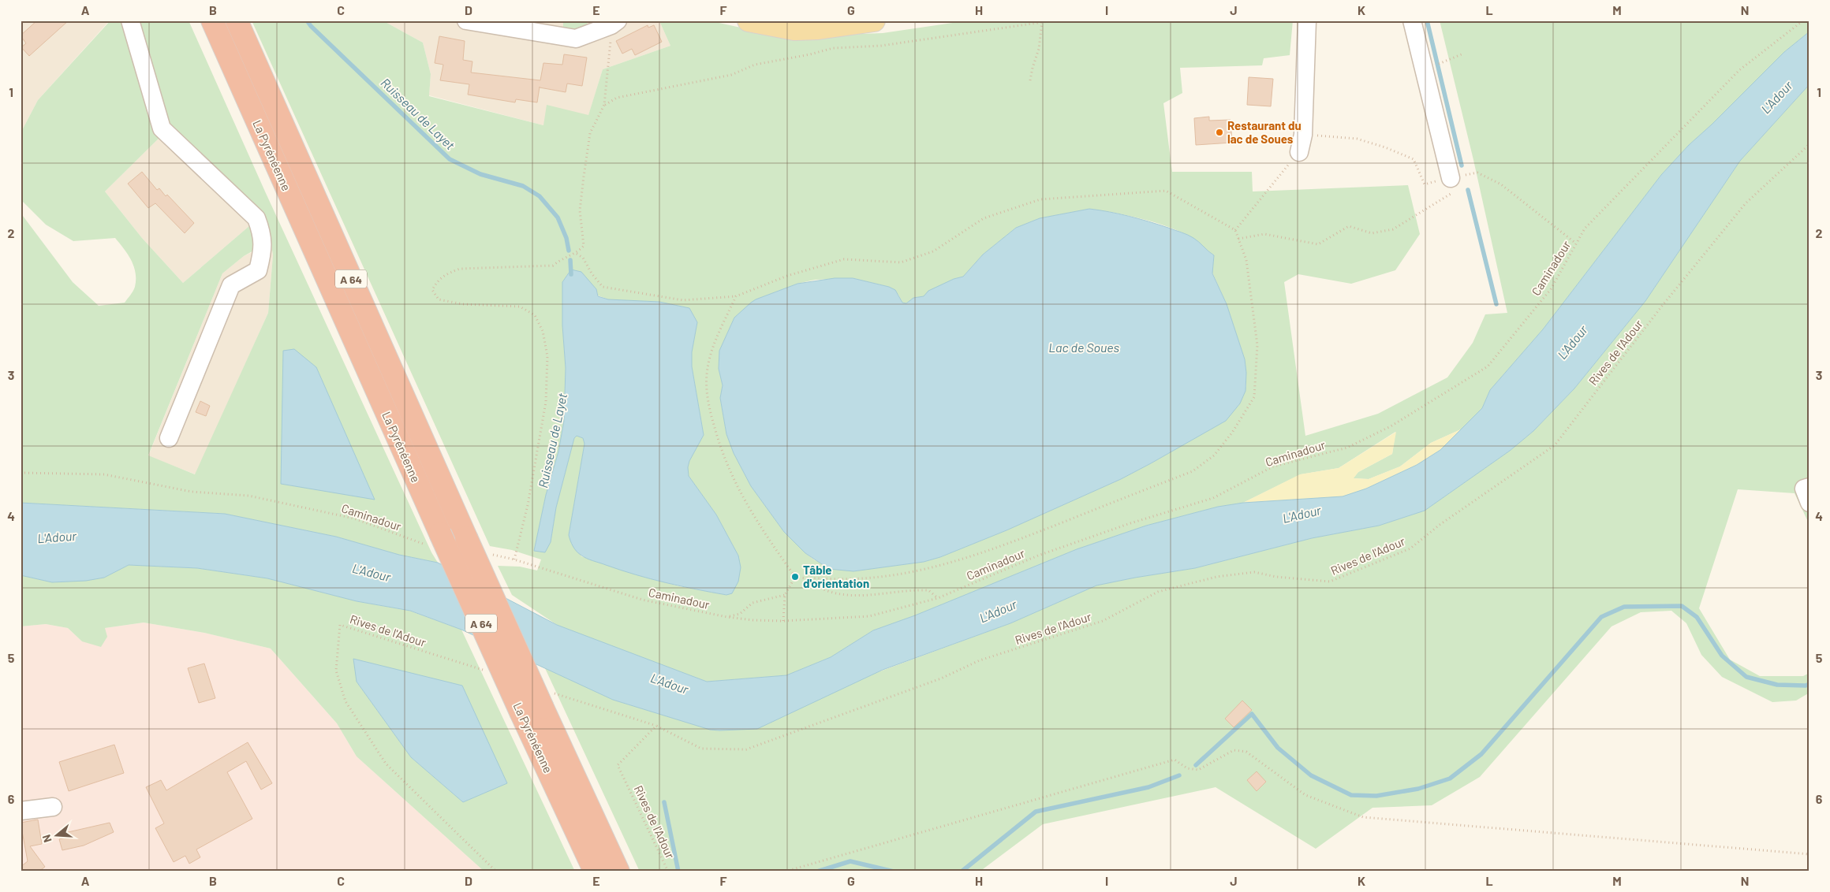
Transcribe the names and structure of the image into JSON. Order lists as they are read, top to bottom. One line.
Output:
{"streets":{"highway":["La Pyrénéenne","A 64"],"path":["Caminadour","Rives de l'Adour"]},"crossings":[["La Pyrénéenne","Caminadour"],["La Pyrénéenne","Rives de l'Adour"]],"water":["L'Adour","Ruisseau de Layet","Lac de Soues"],"places":["Restaurant du lac de Soues","Tâble d'orientation"],"north":"left","grid":{"columns":["A","B","C","D","E","F","G","H","I","J","K","L","M","N"],"rows":["1","2","3","4","5","6"]}}
